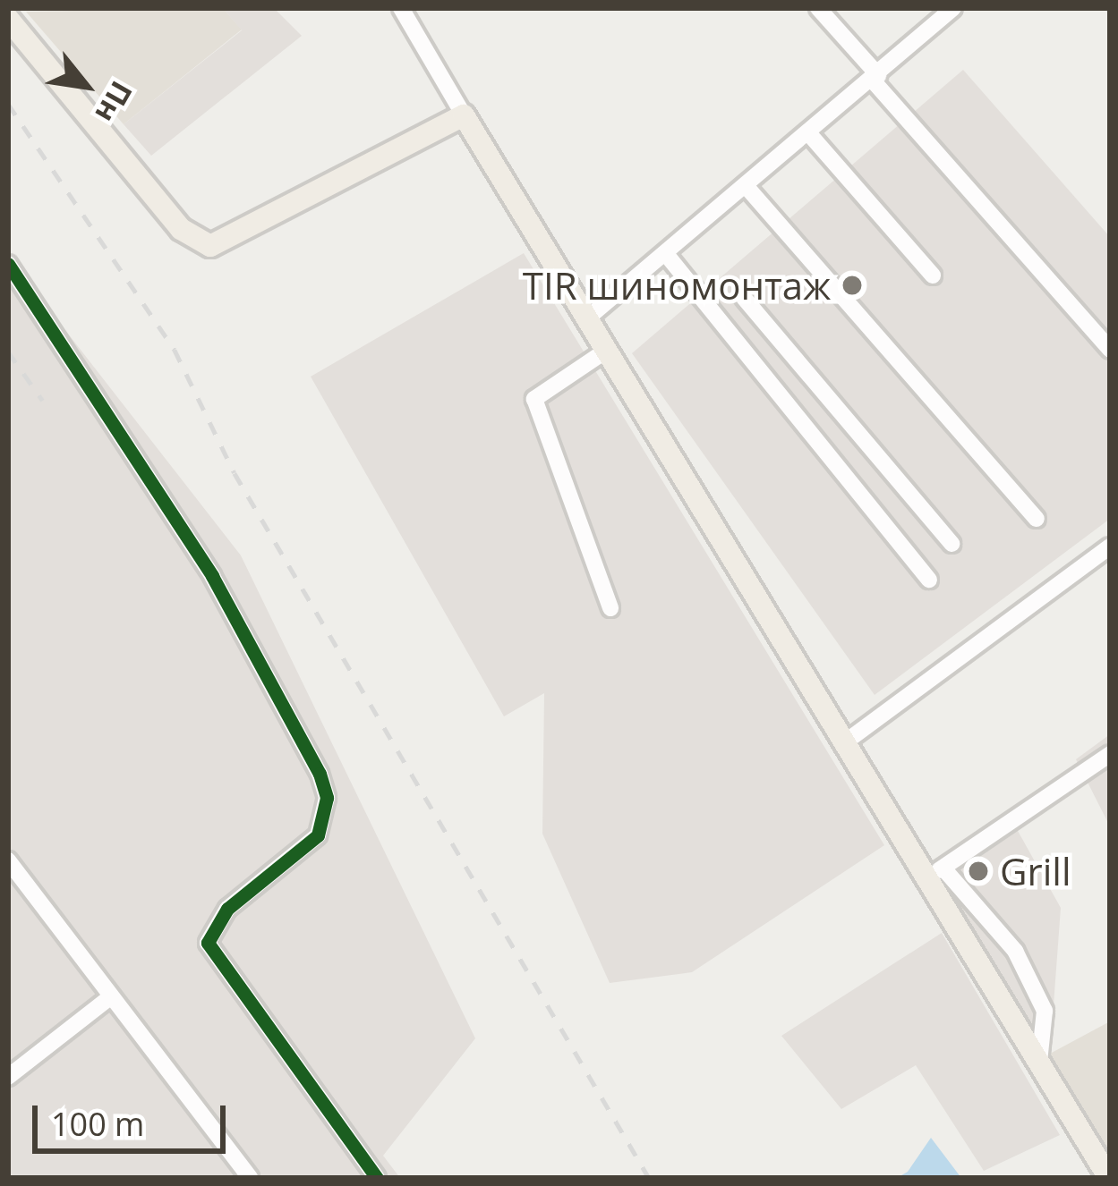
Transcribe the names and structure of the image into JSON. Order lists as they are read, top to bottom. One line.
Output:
{"places":["TIR шиномонтаж","Grill"],"scale_bar":"100 m","north":"bottom right"}
